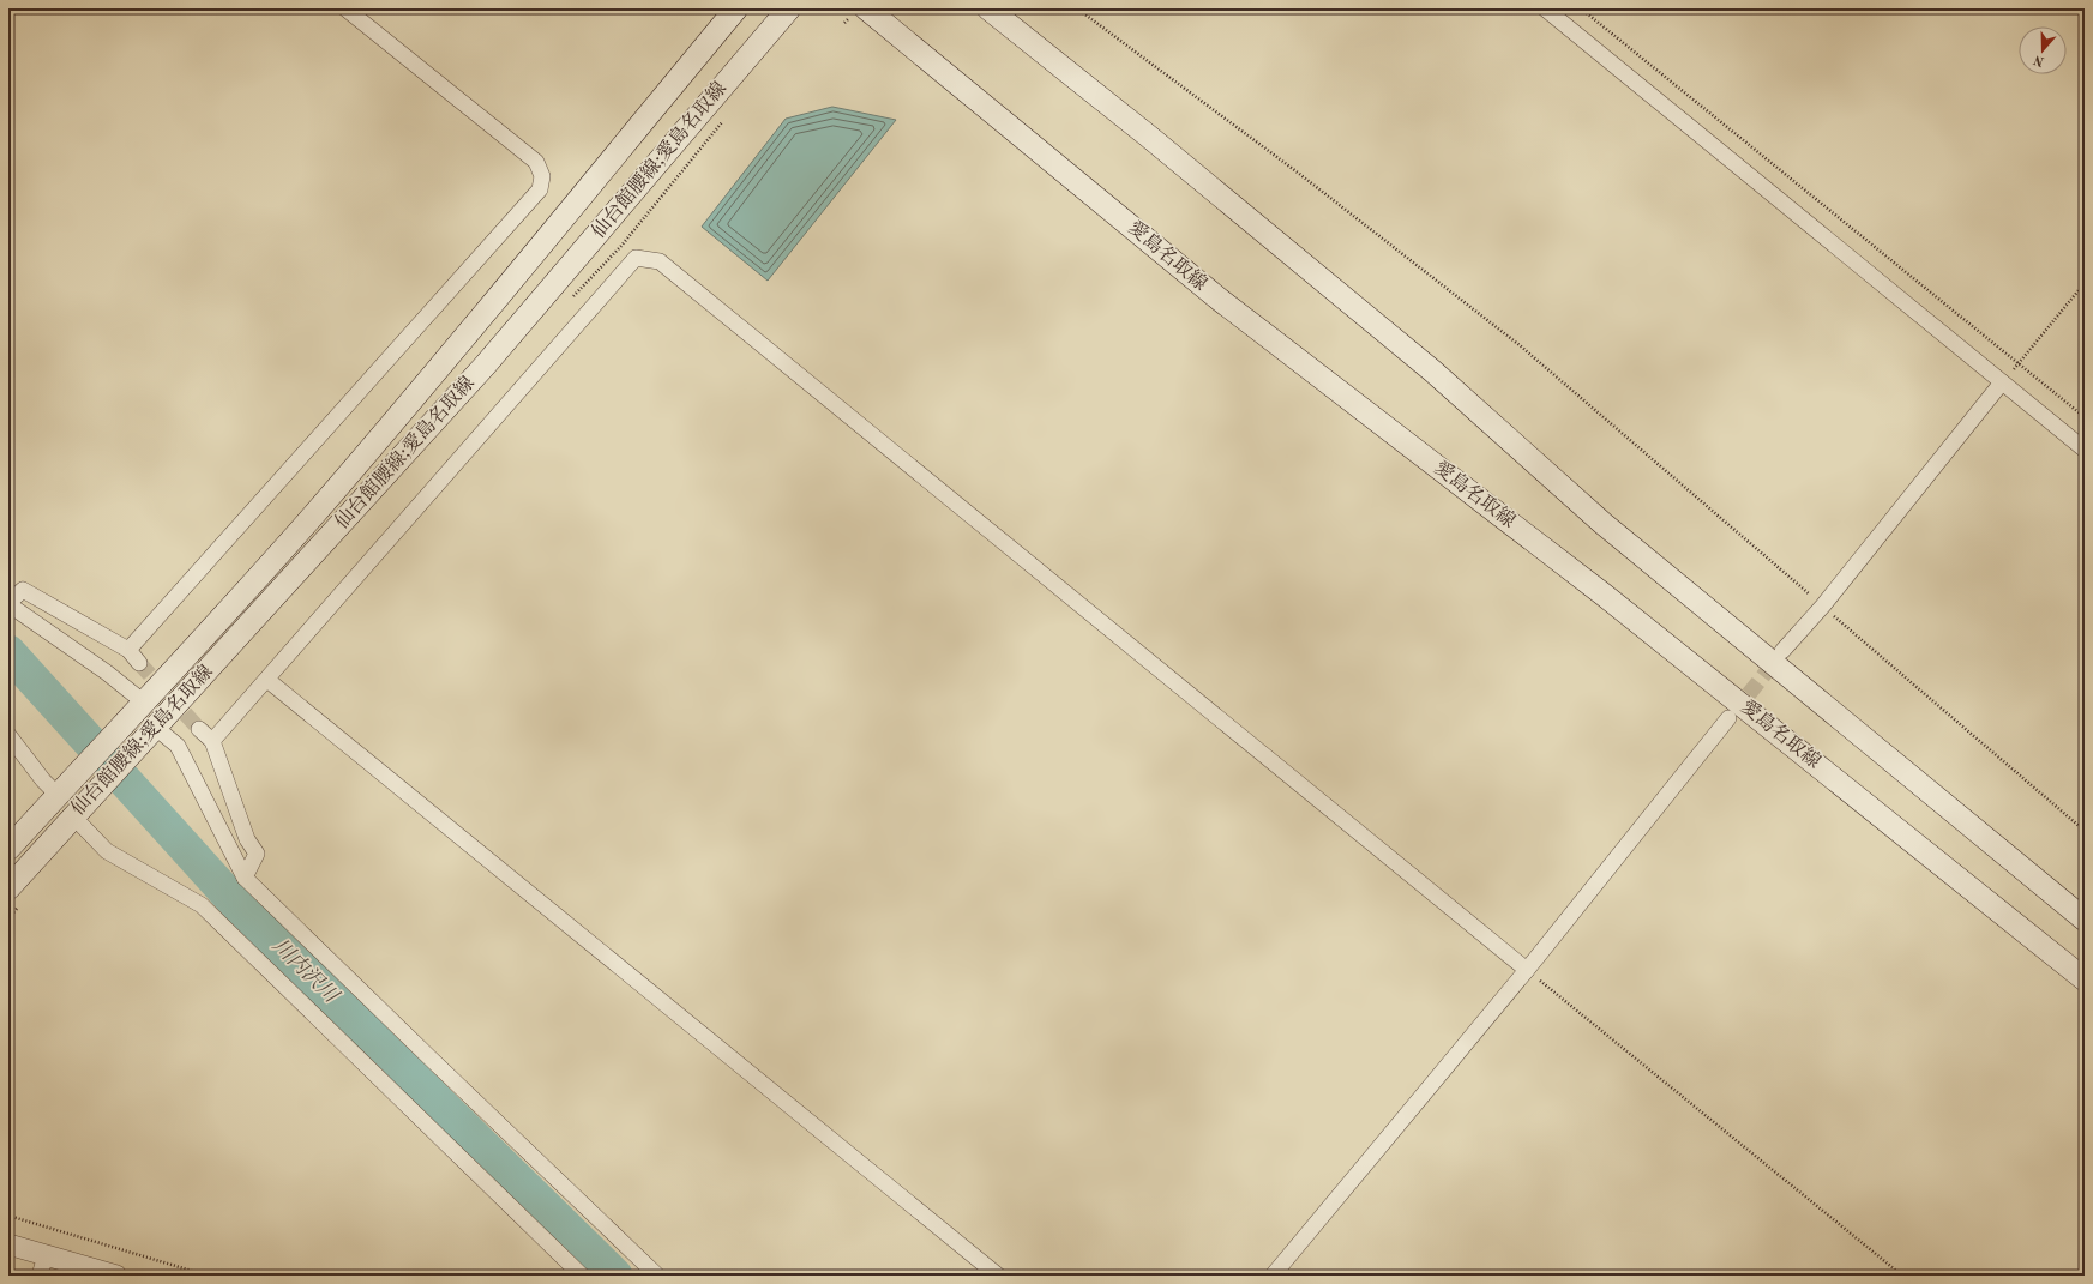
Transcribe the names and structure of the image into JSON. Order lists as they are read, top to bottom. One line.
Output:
{"streets":{"main road":["仙台館腰線;愛島名取線","愛島名取線"]},"water":["川内沢川"],"north":"bottom"}
